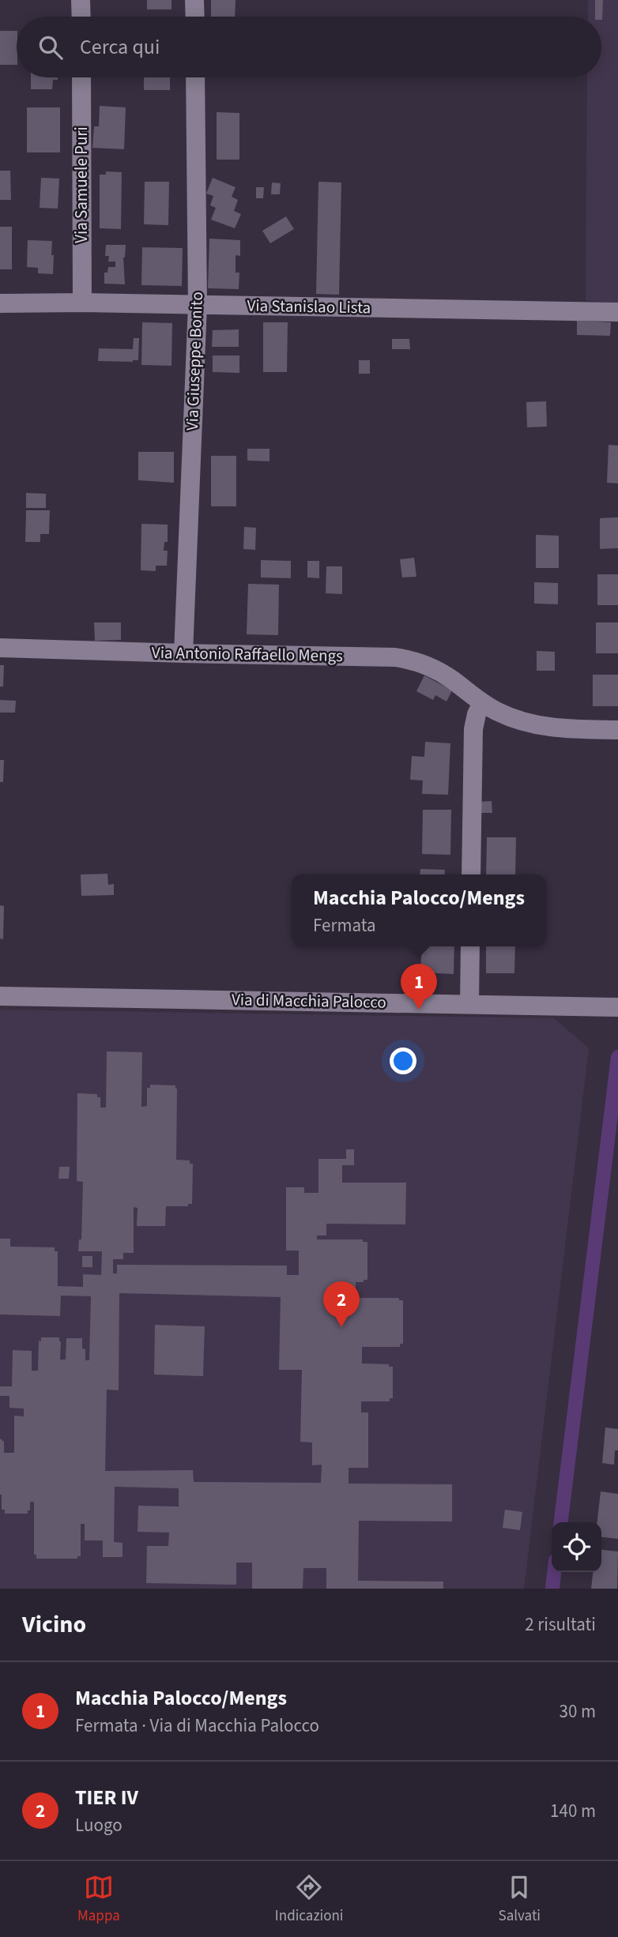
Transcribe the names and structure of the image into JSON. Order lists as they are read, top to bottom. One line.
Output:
{"streets":{"street":["Via Samuele Puri","Via Stanislao Lista","Via Giuseppe Bonito","Via Antonio Raffaello Mengs","Via di Macchia Palocco"]},"crossings":[["Via Samuele Puri","Via Stanislao Lista"],["Via Stanislao Lista","Via Giuseppe Bonito"],["Via Giuseppe Bonito","Via Antonio Raffaello Mengs"]],"page":{"search":"Cerca qui","popup":["Macchia Palocco/Mengs","Fermata"],"pins":["1","2"],"heading":["Vicino","2 risultati"],"list":[{"mark":"1","name":"Macchia Palocco/Mengs","note":"Fermata · Via di Macchia Palocco","value":"30 m"},{"mark":"2","name":"TIER IV","note":"Luogo","value":"140 m"}],"nav":["Mappa","Indicazioni","Salvati"]}}
